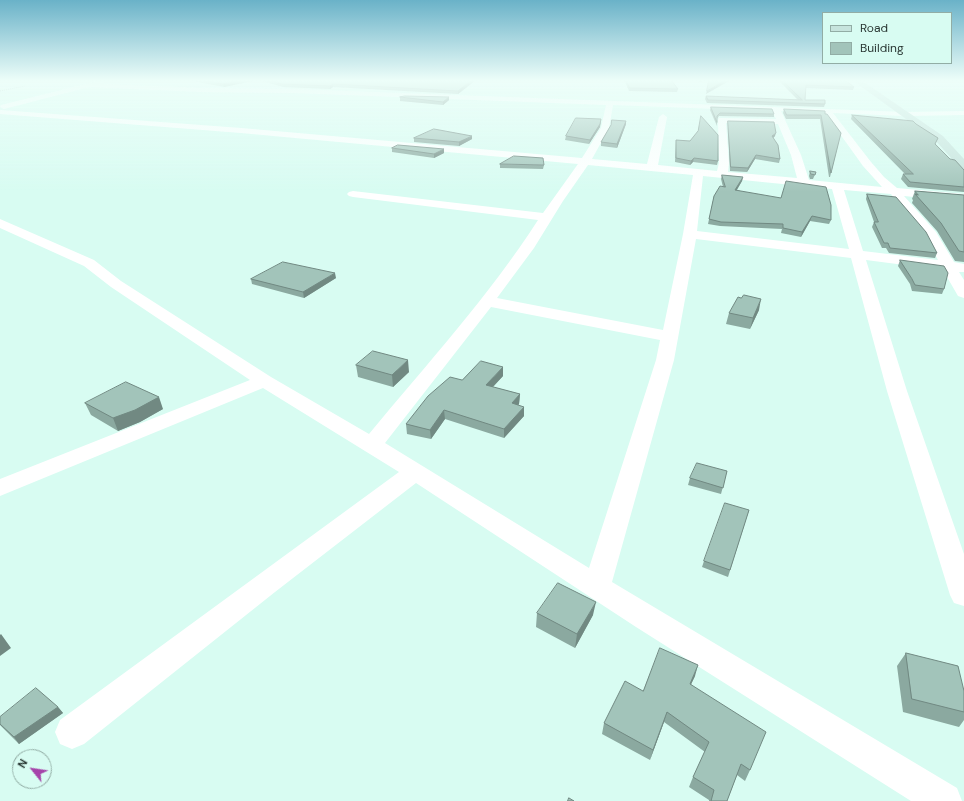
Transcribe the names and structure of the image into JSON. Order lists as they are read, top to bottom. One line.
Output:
{"legend":["Road","Building"],"north":"top left"}
